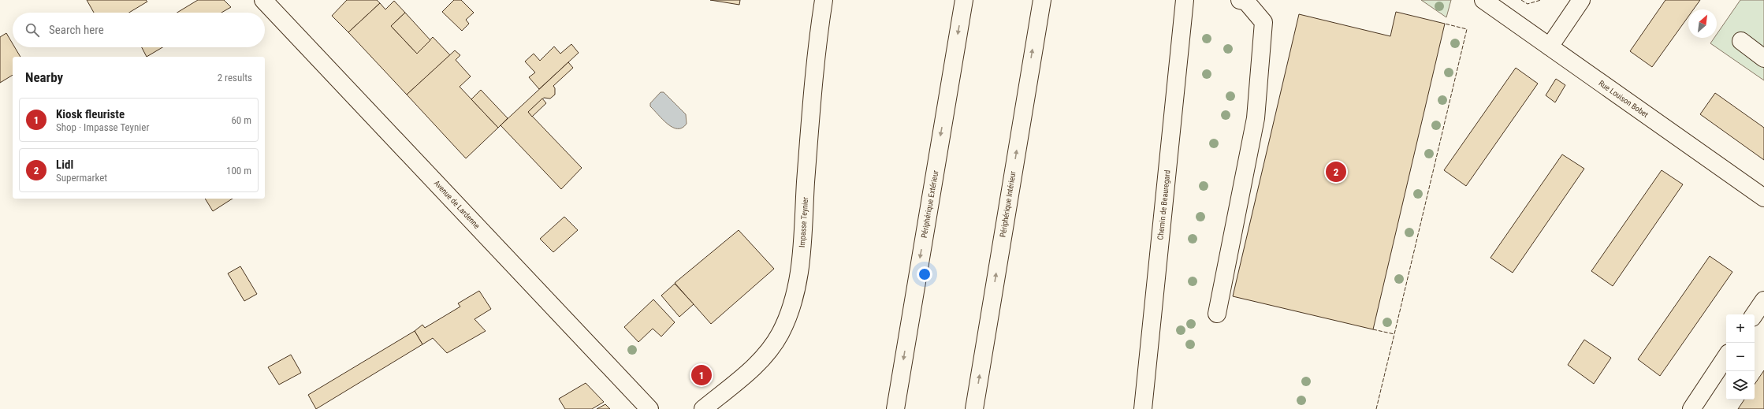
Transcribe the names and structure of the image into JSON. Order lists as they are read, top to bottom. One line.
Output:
{"streets":{"main road":["Rue Louison Bobet","Avenue de Lardenne","Périphérique Extérieur","Périphérique Intérieur","Chemin de Beauregard","Impasse Teynier"]},"one_way":["Périphérique Extérieur","Périphérique Intérieur"],"north":"top right","page":{"search":"Search here","heading":["Nearby","2 results"],"list":[{"mark":"1","name":"Kiosk fleuriste","note":"Shop · Impasse Teynier","value":"60 m"},{"mark":"2","name":"Lidl","note":"Supermarket","value":"100 m"}],"pins":["2","1"],"map_buttons":["+","−"]}}
